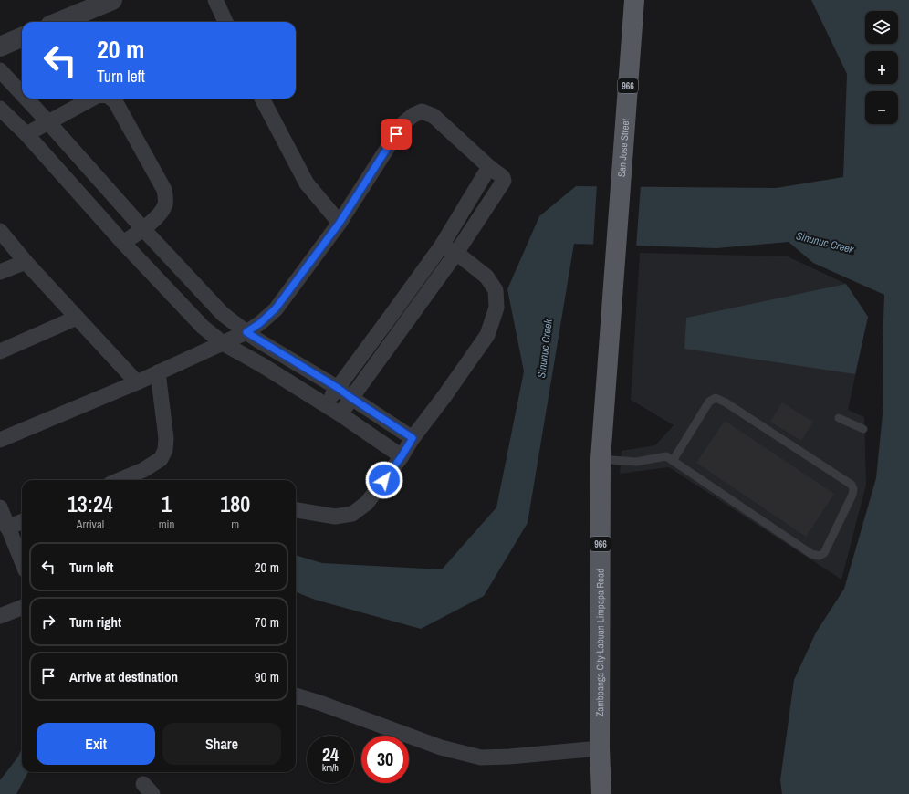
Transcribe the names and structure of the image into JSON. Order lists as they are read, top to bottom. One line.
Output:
{"streets":{"main road":["966","San Jose Street","Zamboanga City-Labuan-Limpapa Road"]},"crossings":[["San Jose Street","Zamboanga City-Labuan-Limpapa Road"]],"water":["Sinunuc Creek"],"page":{"map_buttons":["+","−"],"turn":["20 m","Turn left"],"eta":["13:24","Arrival","1","min","180","m"],"list":[{"name":"Turn left","value":"20 m"},{"name":"Turn right","value":"70 m"},{"name":"Arrive at destination","value":"90 m"}],"buttons":["Exit","Share"],"speed":"24 km/h","limit":"30"}}
